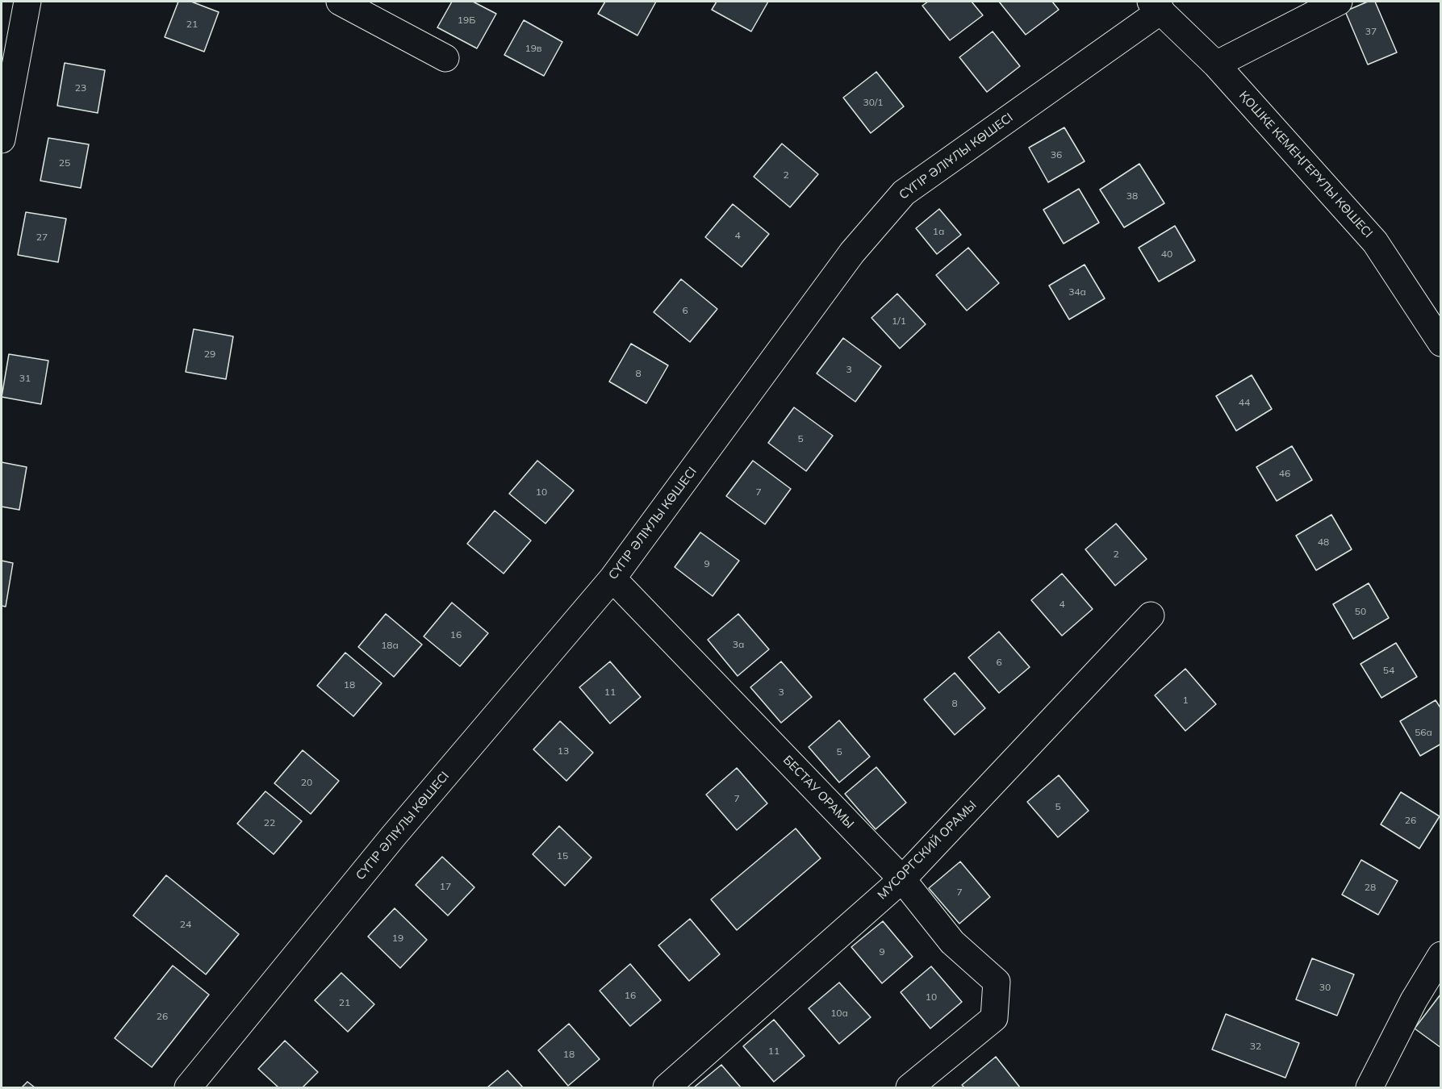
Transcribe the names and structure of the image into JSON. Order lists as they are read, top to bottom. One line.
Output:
{"streets":{"street":["СҮГІР ӘЛІҰЛЫ КӨШЕСІ","ҚОШКЕ КЕМЕҢГЕРҰЛЫ КӨШЕСІ","БЕСТАУ ОРАМЫ","МУСОРГСКИЙ ОРАМЫ"]},"crossings":[["СҮГІР ӘЛІҰЛЫ КӨШЕСІ","ҚОШКЕ КЕМЕҢГЕРҰЛЫ КӨШЕСІ"],["СҮГІР ӘЛІҰЛЫ КӨШЕСІ","БЕСТАУ ОРАМЫ"],["БЕСТАУ ОРАМЫ","МУСОРГСКИЙ ОРАМЫ"]],"house_numbers":["19Б","21","37","19в","23","30/1","36","25","2","38","1а","4","27","40","34а","6","1/1","29","3","8","31","44","5","46","10","7","48","2","9","4","50","16","3а","18а","6","54","18","11","3","1","8","56а","13","5","20","7","5","26","22","15","17","28","7","24","19","9","30","16","10","21","10а","26","32","11","18"]}
